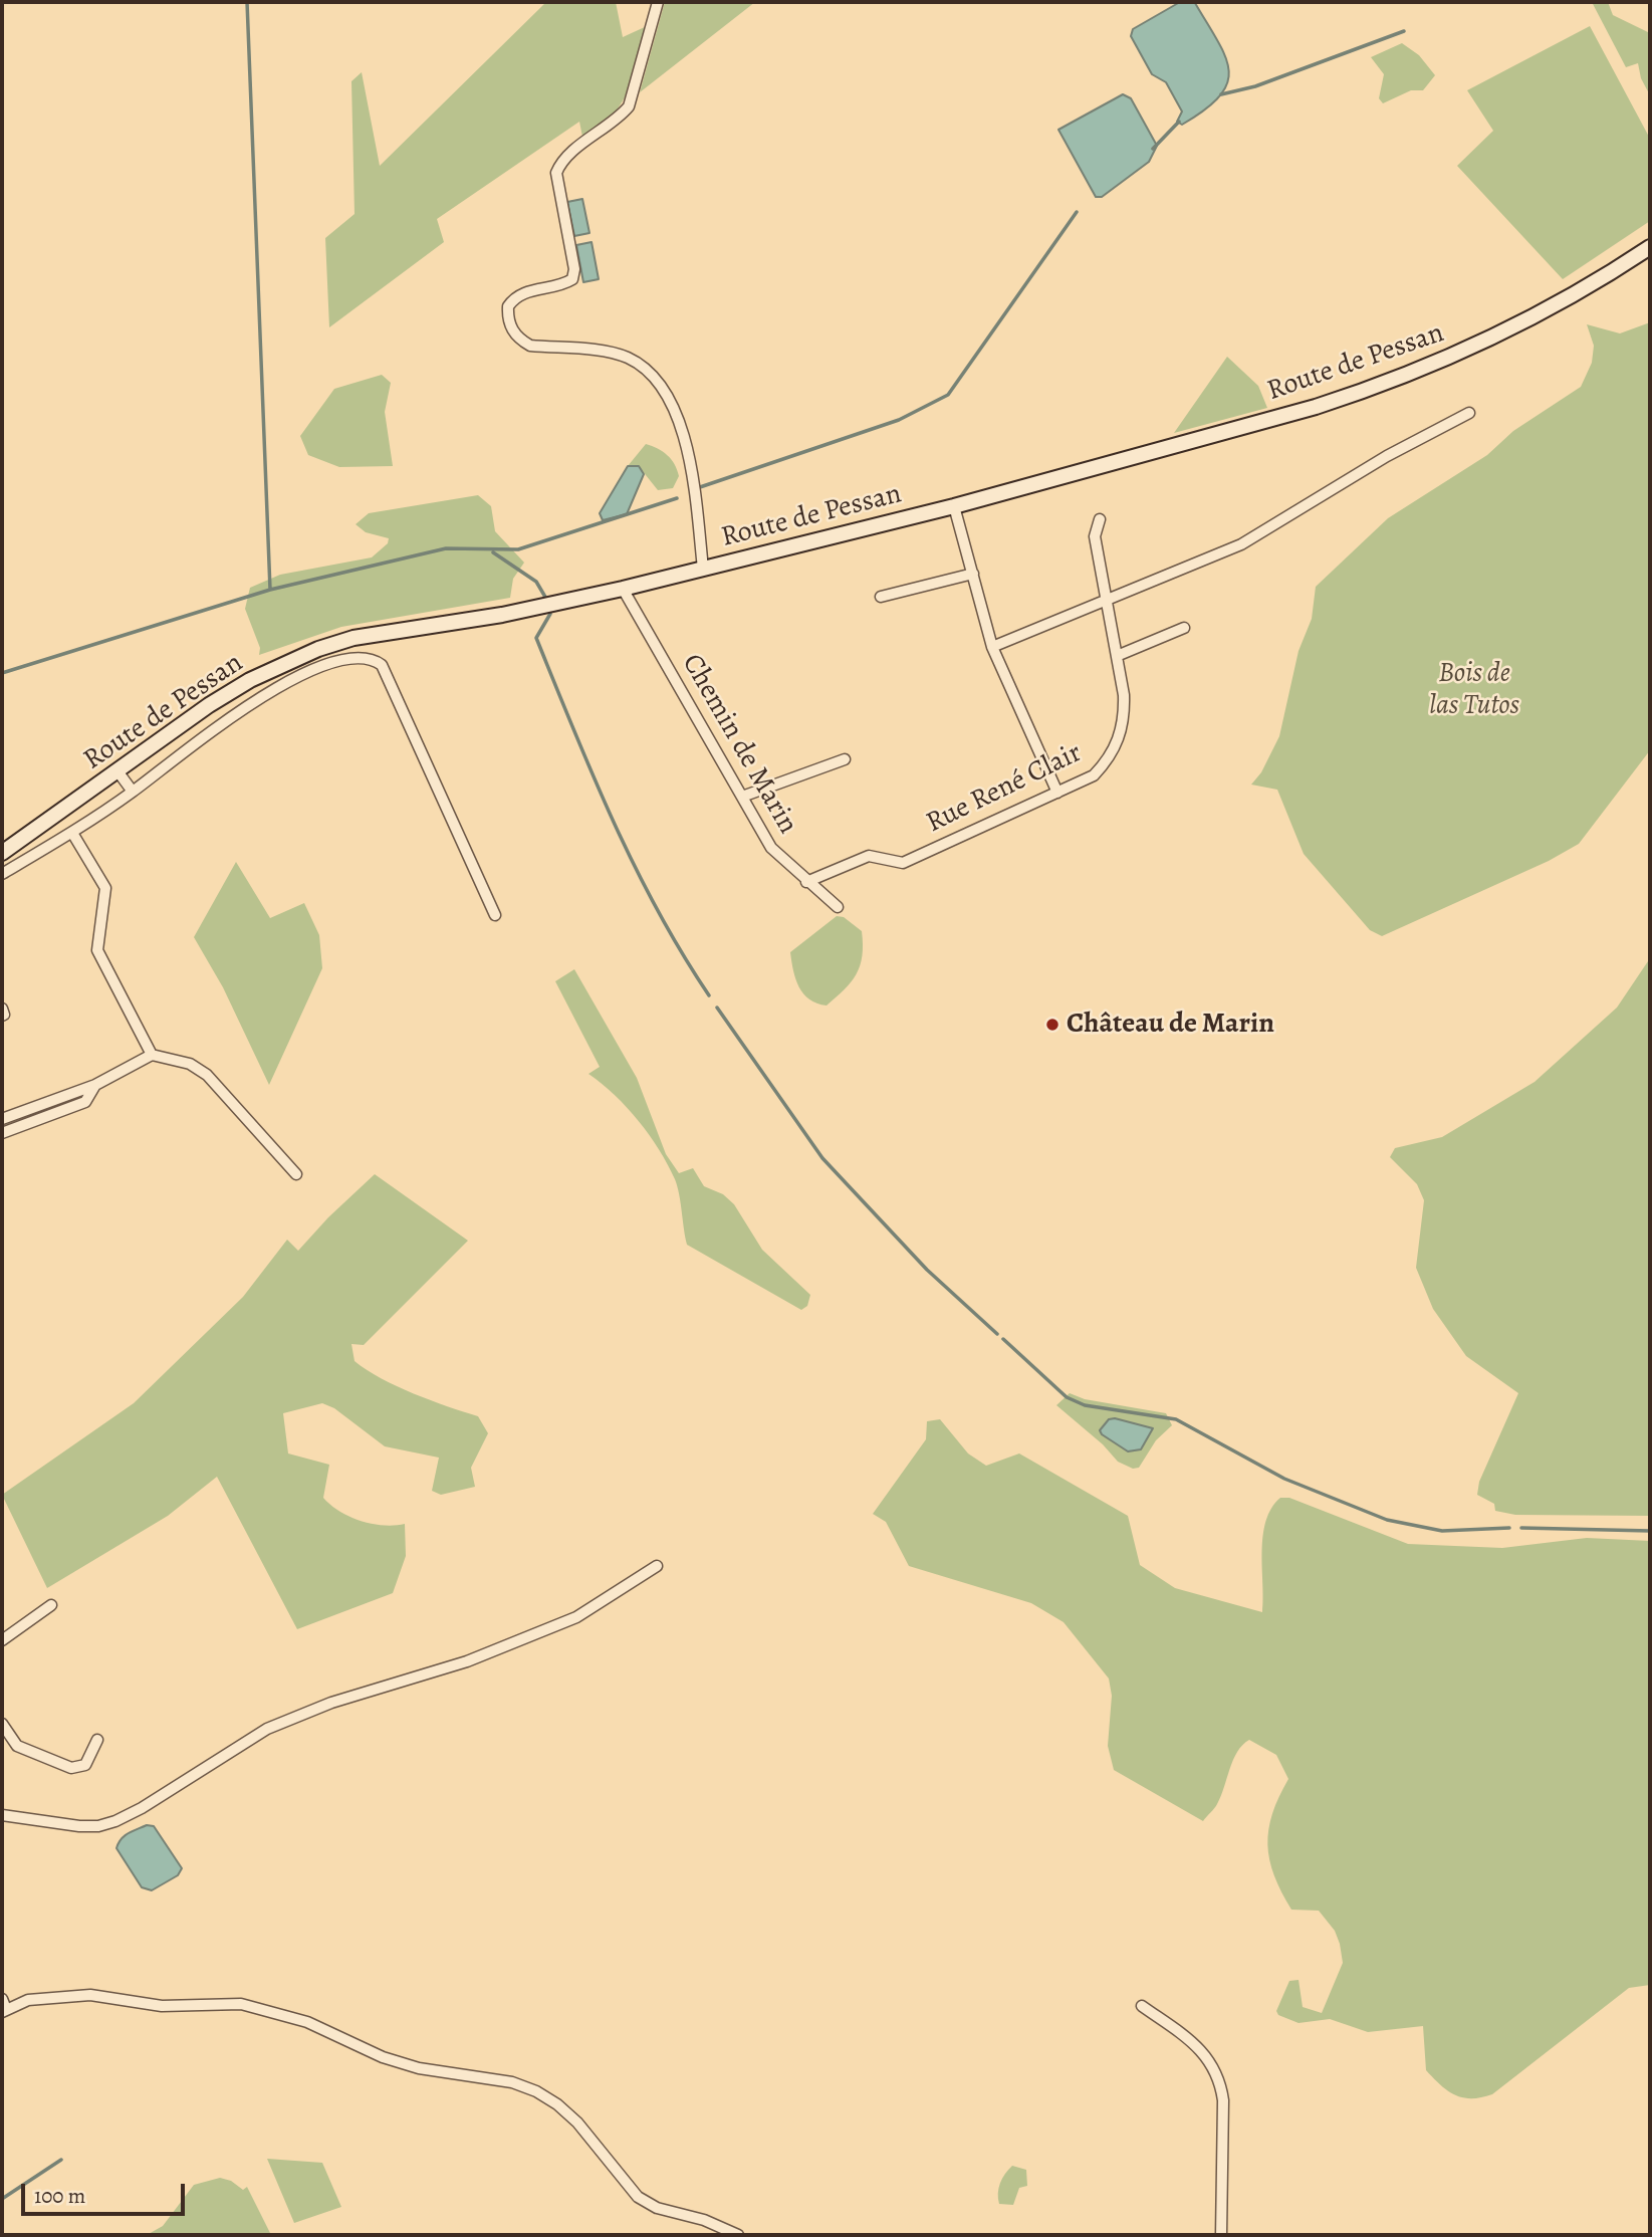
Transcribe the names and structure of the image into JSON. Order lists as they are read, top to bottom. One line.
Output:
{"streets":{"main road":["Route de Pessan"],"street":["Chemin de Marin","Rue René Clair"]},"crossings":[["Route de Pessan","Chemin de Marin"],["Chemin de Marin","Rue René Clair"]],"parks":["Bois de las Tutos"],"places":["Château de Marin"],"scale_bar":"100 m"}
